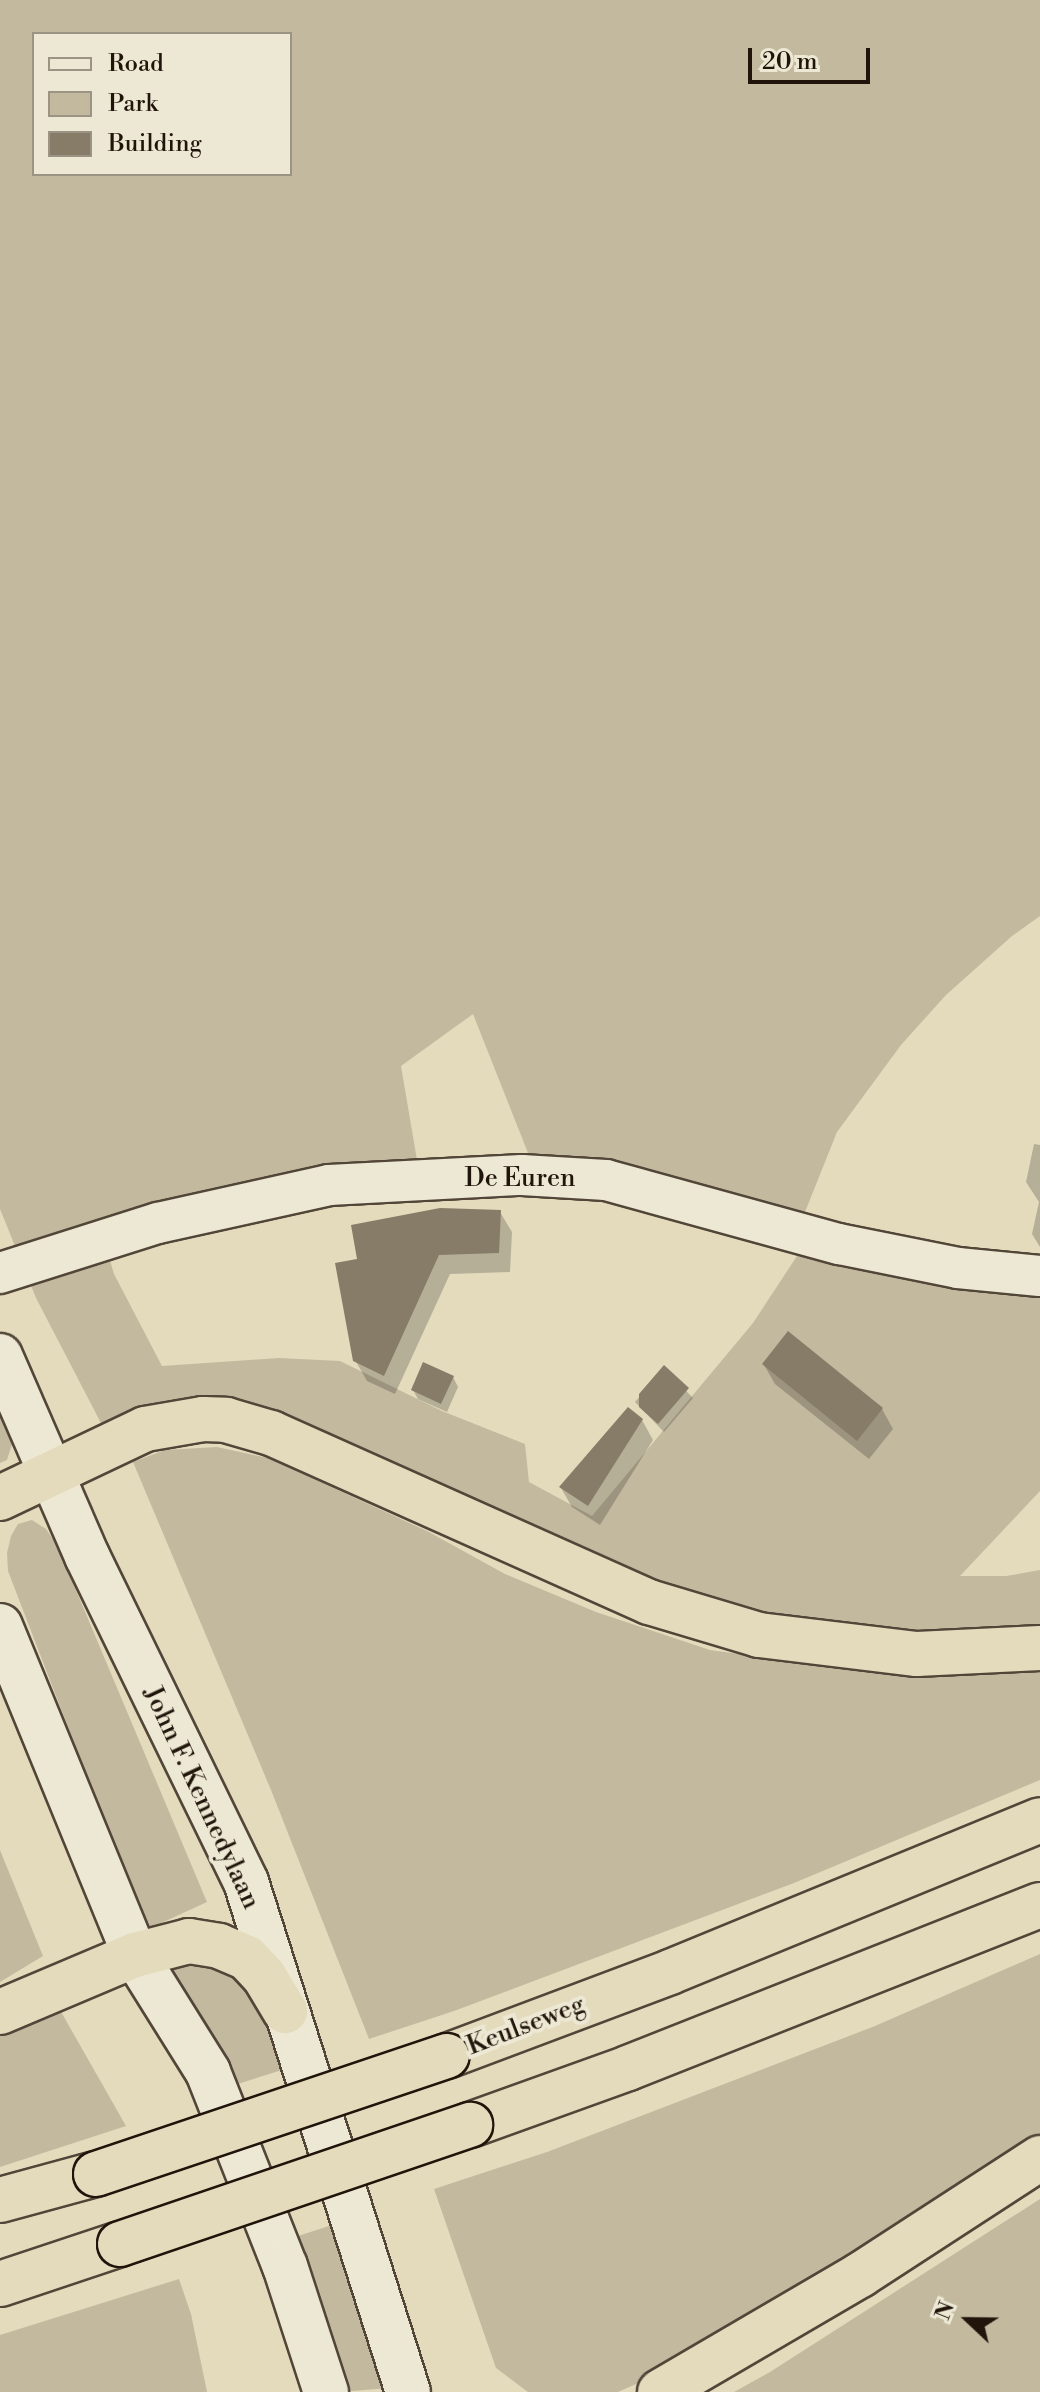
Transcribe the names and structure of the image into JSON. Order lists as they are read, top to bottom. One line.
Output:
{"streets":{"highway":["Keulseweg"],"street":["De Euren","John F. Kennedylaan"]},"legend":["Road","Park","Building"],"scale_bar":"20 m","north":"left"}
